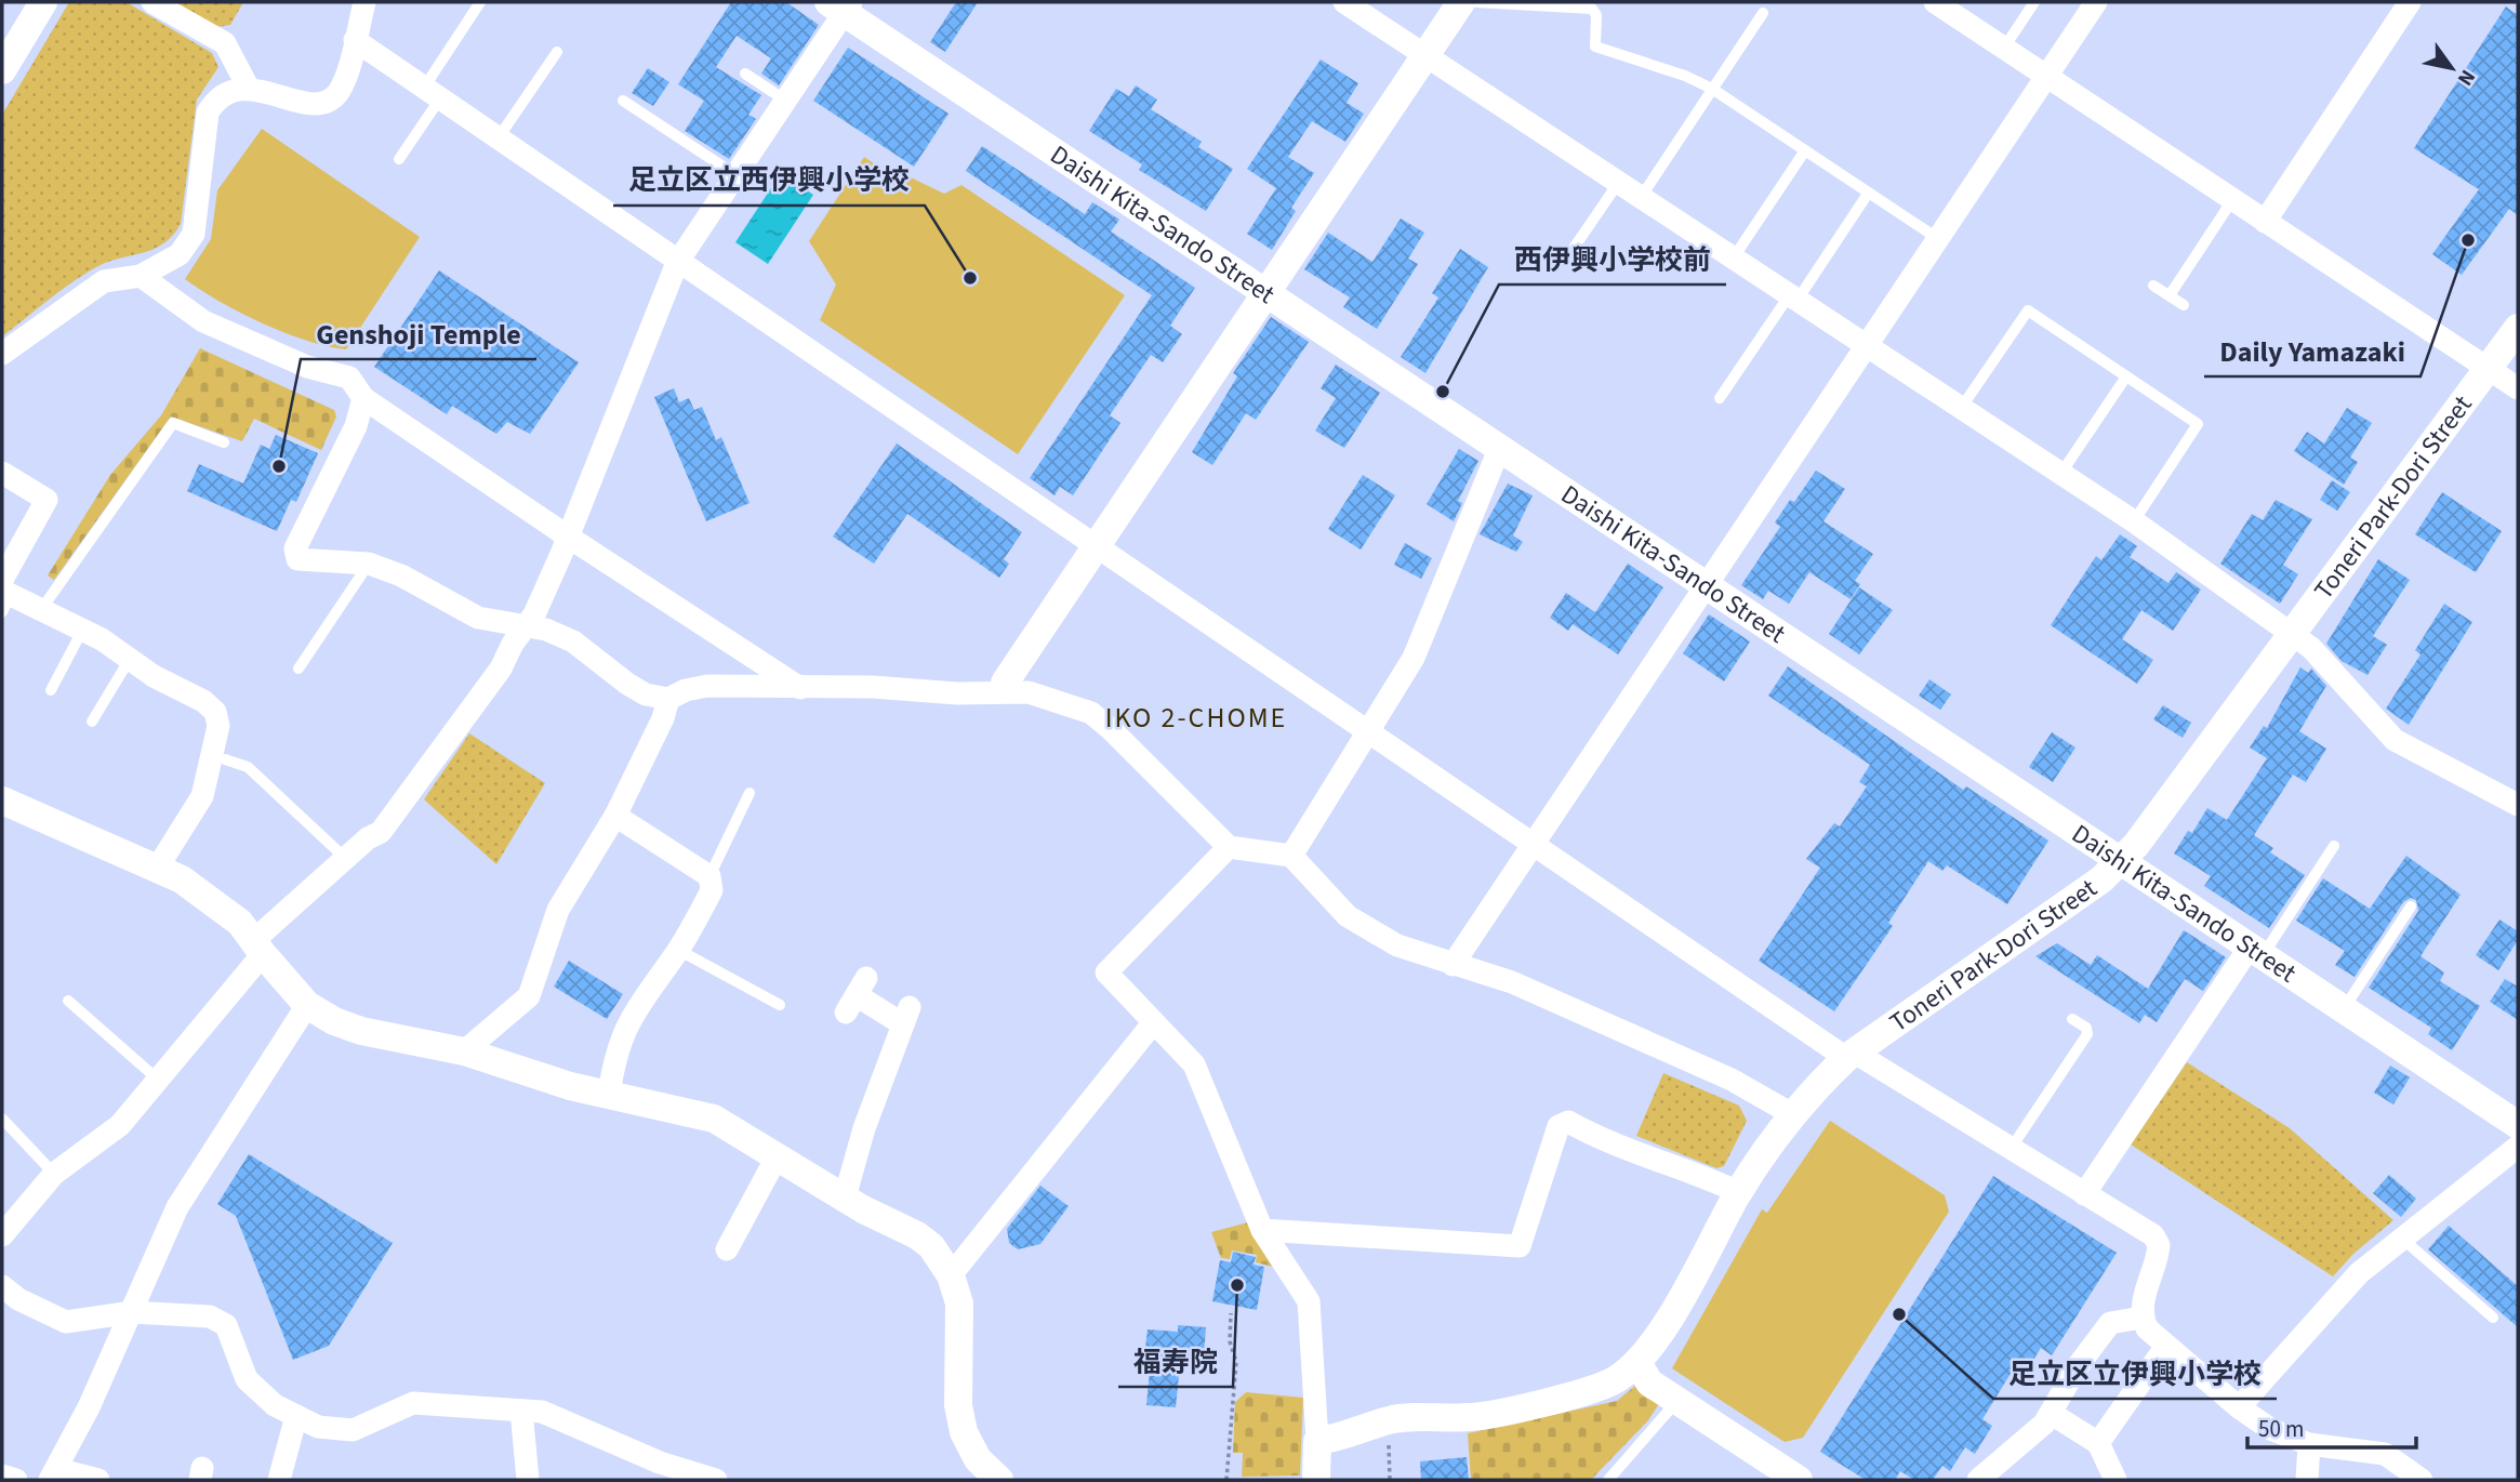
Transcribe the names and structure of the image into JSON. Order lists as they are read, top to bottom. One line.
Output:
{"streets":{"street":["Daishi Kita-Sando Street","Toneri Park-Dori Street"]},"crossings":[["Daishi Kita-Sando Street","Toneri Park-Dori Street"]],"districts":["IKO 2-CHOME"],"places":["Daily Yamazaki","足立区立西伊興小学校","西伊興小学校前","Genshoji Temple","福寿院","足立区立伊興小学校"],"scale_bar":"50 m","north":"bottom right"}
